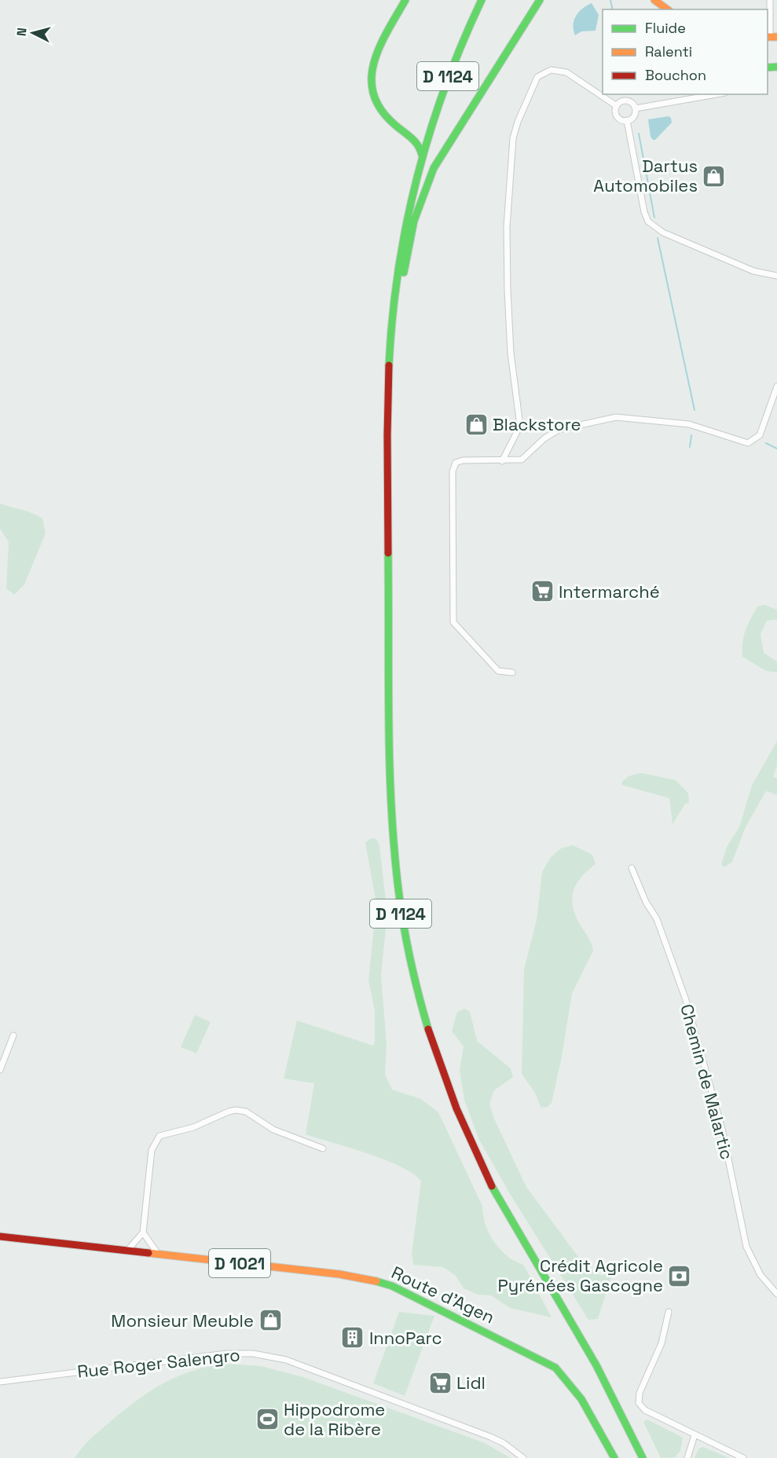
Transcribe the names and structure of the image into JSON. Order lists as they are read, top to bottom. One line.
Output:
{"streets":{"main road":["D 1124","D 1021","Route d'Agen"],"street":["Chemin de Malartic","Rue Roger Salengro"]},"places":{"shop":["Dartus Automobiles","Blackstore","Monsieur Meuble"],"supermarket":["Intermarché","Lidl"],"bank":["Crédit Agricole Pyrénées Gascogne"],"building":["InnoParc"],"sports":["Hippodrome de la Ribère"]},"legend":["Fluide","Ralenti","Bouchon"],"north":"left"}
